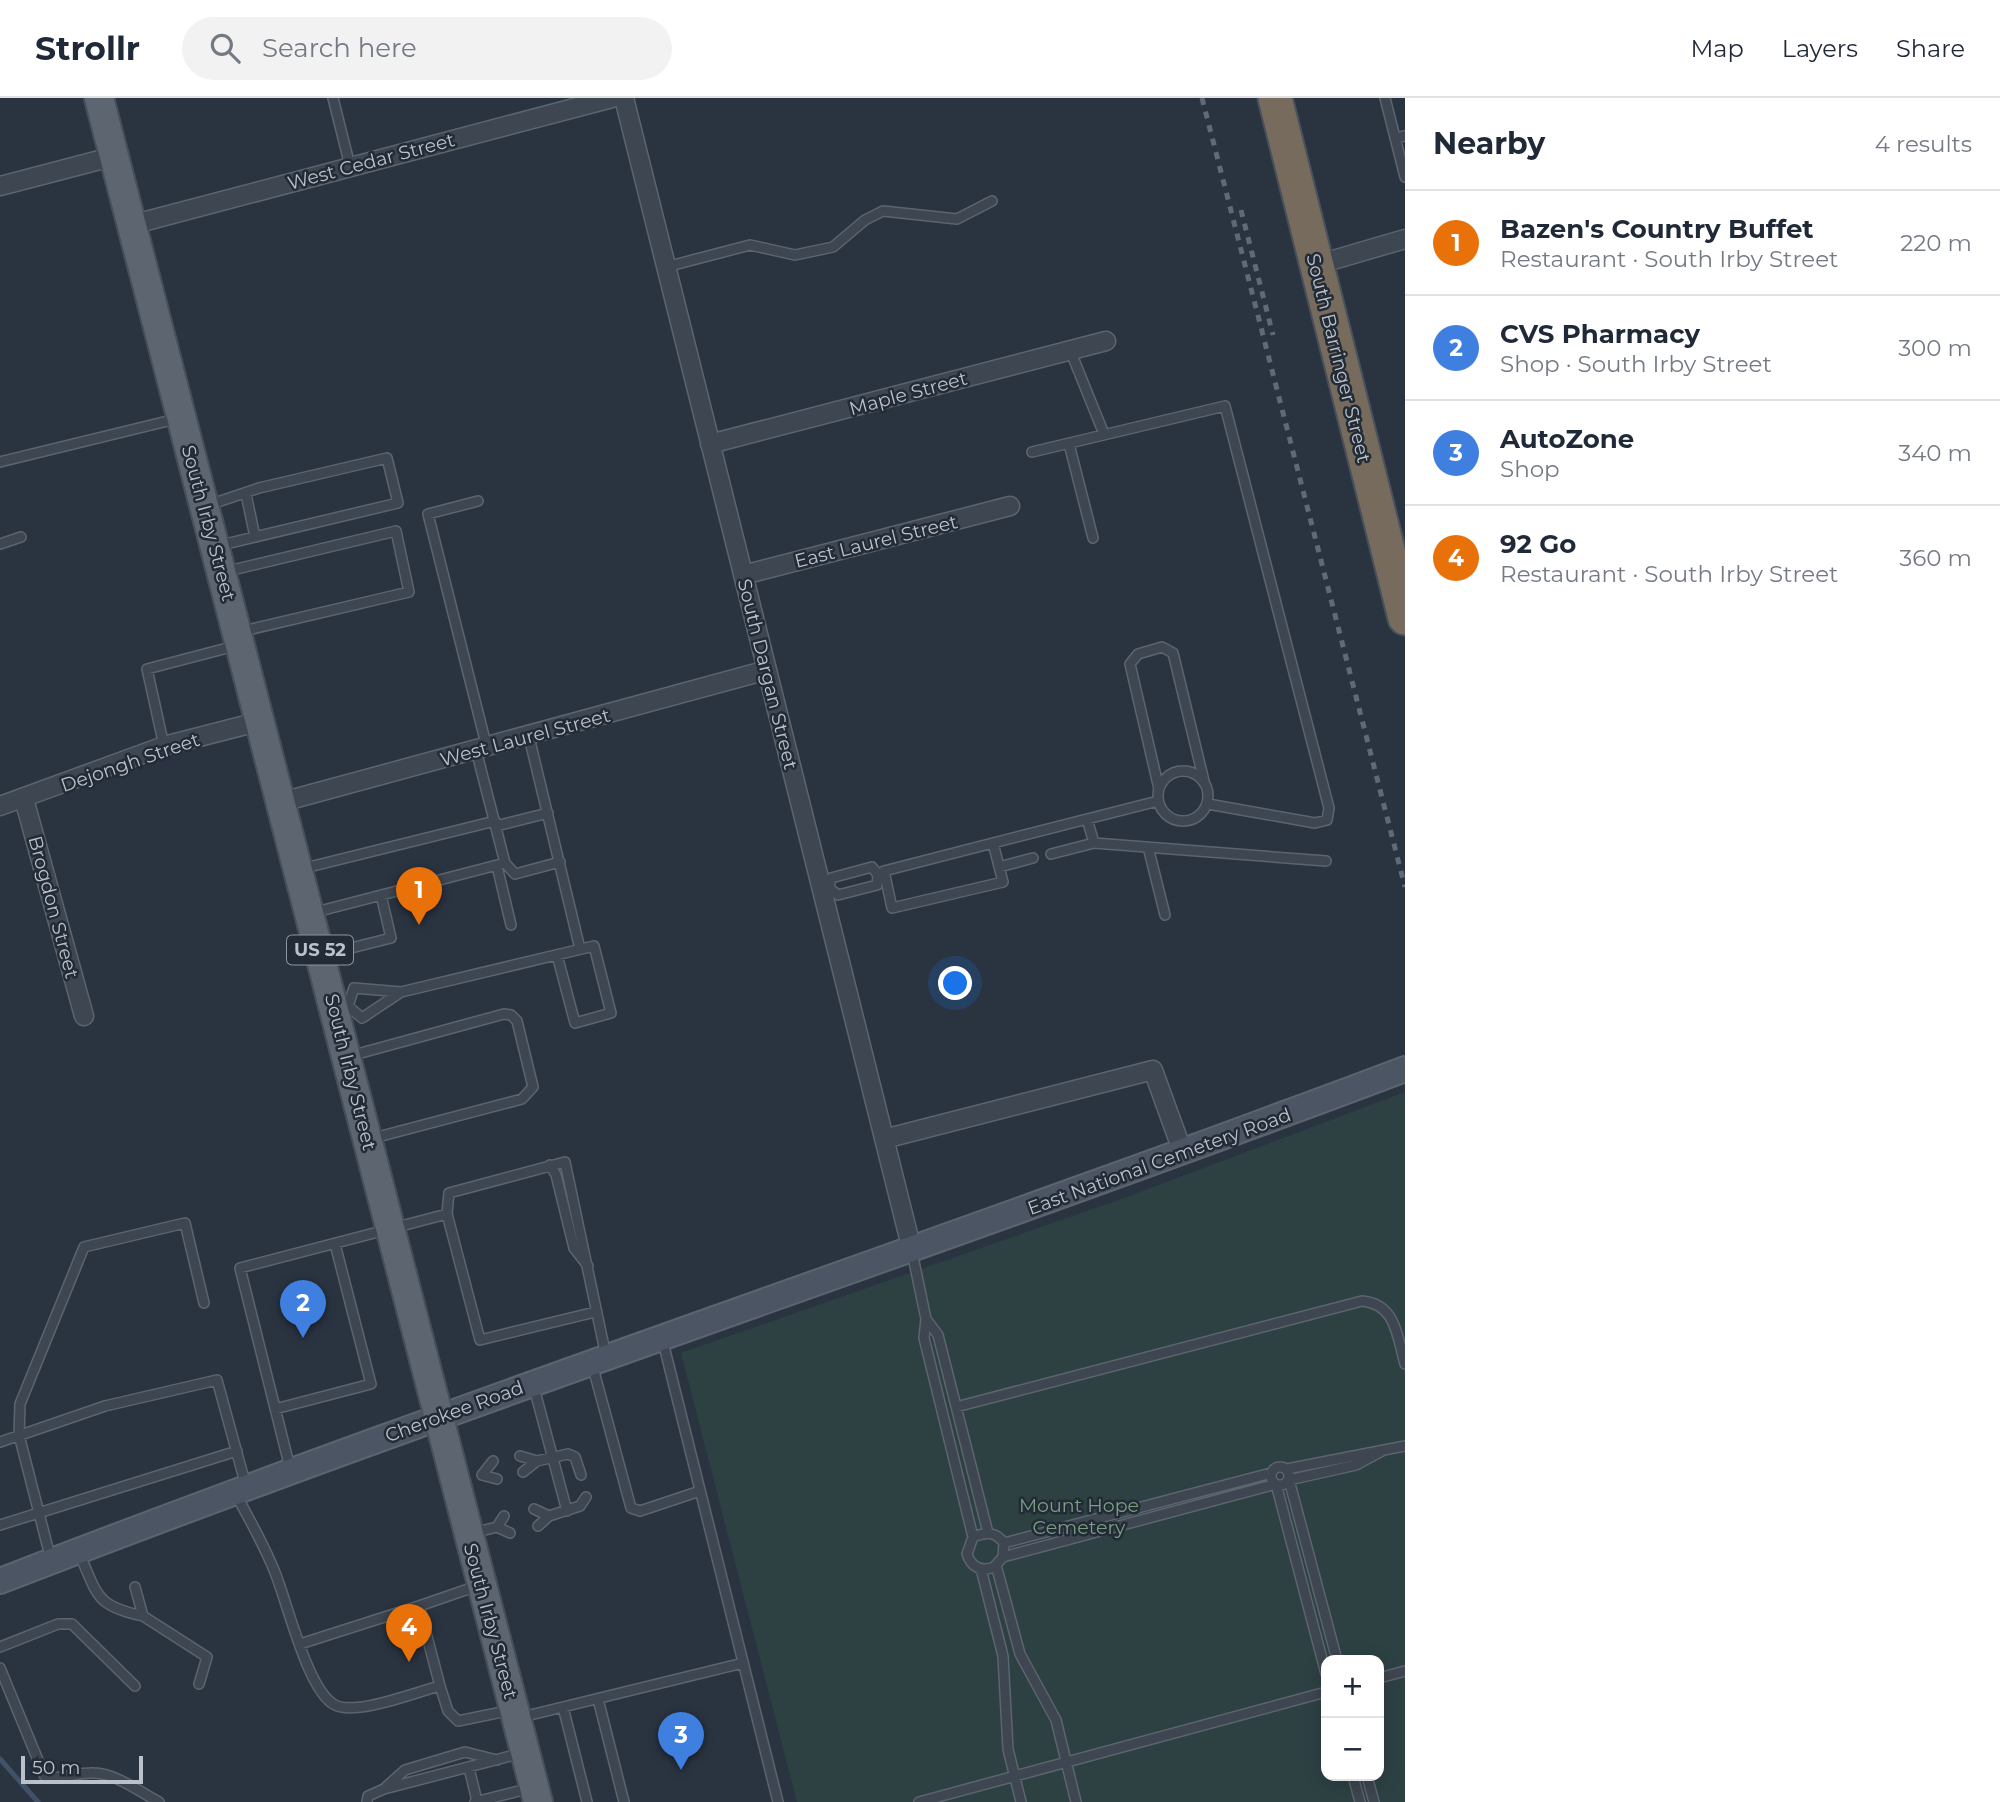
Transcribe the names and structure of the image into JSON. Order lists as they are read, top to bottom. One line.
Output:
{"streets":{"highway":["South Barringer Street"],"main road":["South Irby Street","US 52"],"street":["West Cedar Street","Maple Street","East Laurel Street","South Dargan Street","West Laurel Street","Dejongh Street","Brogdon Street","East National Cemetery Road","Cherokee Road"]},"crossings":[["West Cedar Street","South Irby Street"],["Maple Street","South Dargan Street"],["South Irby Street","West Laurel Street"],["South Irby Street","Dejongh Street"],["South Irby Street","Cherokee Road"],["East Laurel Street","South Dargan Street"],["South Dargan Street","West Laurel Street"],["South Dargan Street","East National Cemetery Road"],["South Dargan Street","Cherokee Road"],["Dejongh Street","Brogdon Street"],["East National Cemetery Road","Cherokee Road"]],"parks":["Mount Hope Cemetery"],"scale_bar":"50 m","page":{"header":"Strollr","search":"Search here","nav":["Map","Layers","Share"],"heading":["Nearby","4 results"],"list":[{"mark":"1","name":"Bazen's Country Buffet","note":"Restaurant · South Irby Street","value":"220 m"},{"mark":"2","name":"CVS Pharmacy","note":"Shop · South Irby Street","value":"300 m"},{"mark":"3","name":"AutoZone","note":"Shop","value":"340 m"},{"mark":"4","name":"92 Go","note":"Restaurant · South Irby Street","value":"360 m"}],"pins":["1","2","4","3"],"map_buttons":["+","−"],"scale":"50 m"}}
